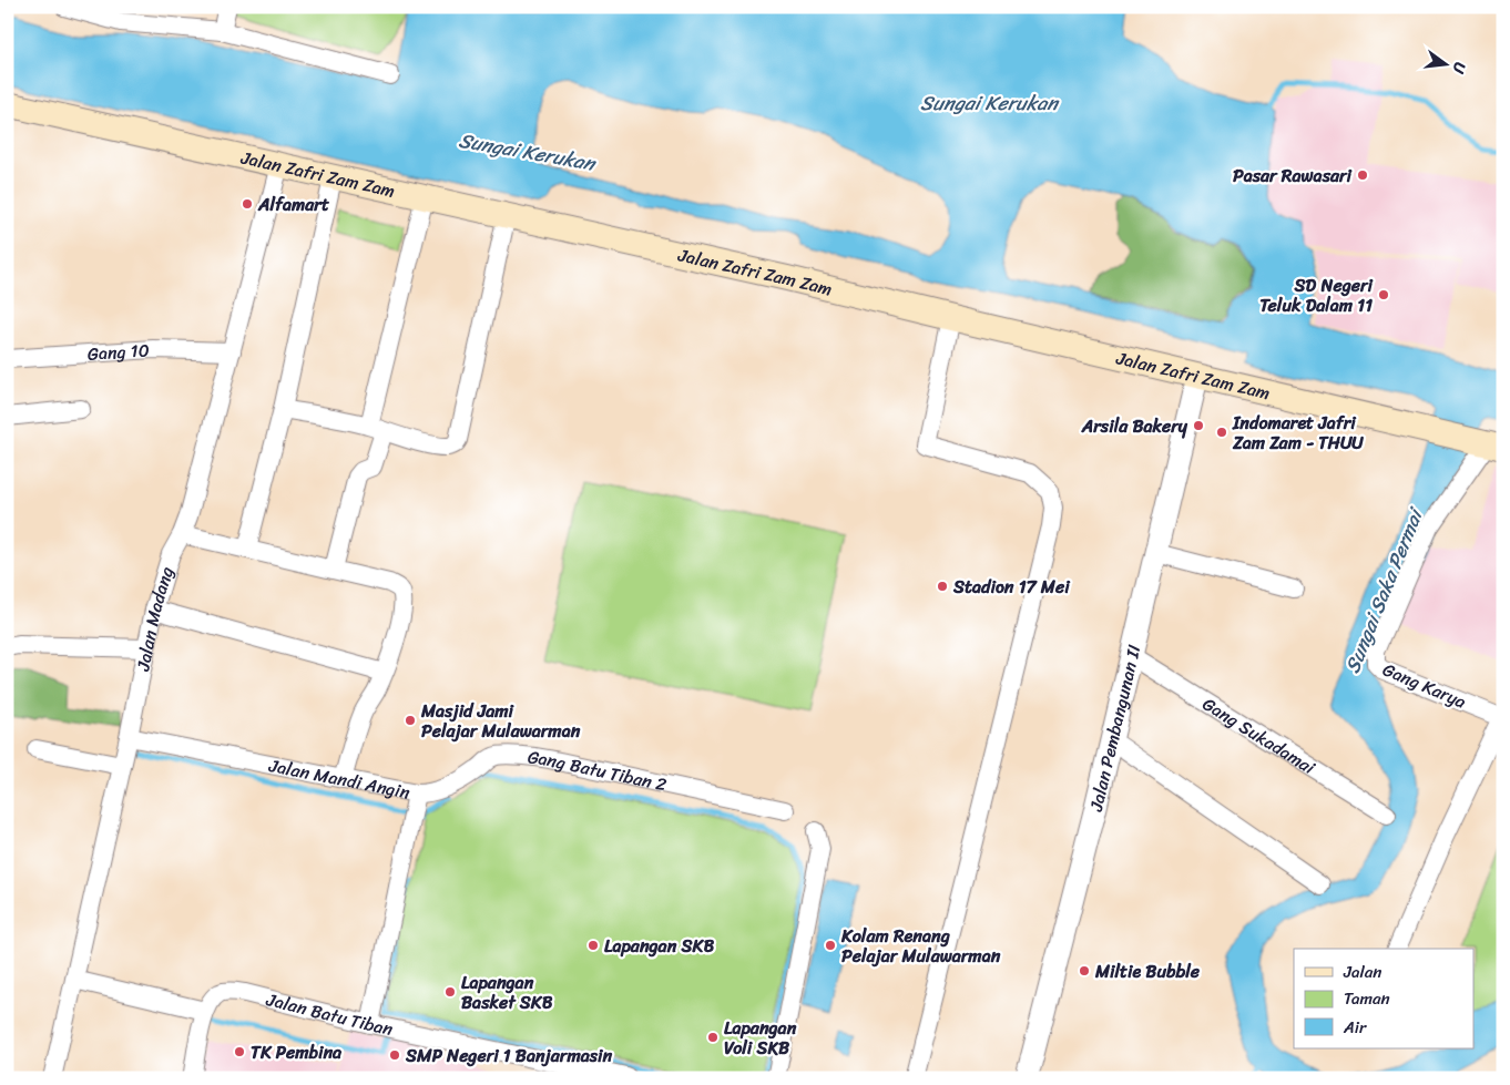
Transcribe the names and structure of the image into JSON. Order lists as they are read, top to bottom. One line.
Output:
{"streets":{"main road":["Jalan Zafri Zam Zam"],"street":["Gang 10","Jalan Madang","Gang Karya","Jalan Pembangunan II","Gang Sukadamai","Gang Batu Tiban 2","Jalan Mandi Angin","Jalan Batu Tiban"]},"crossings":[["Jalan Zafri Zam Zam","Jalan Madang"],["Jalan Zafri Zam Zam","Gang Karya"],["Jalan Zafri Zam Zam","Jalan Pembangunan II"],["Gang 10","Jalan Madang"],["Jalan Madang","Jalan Mandi Angin"],["Jalan Pembangunan II","Gang Sukadamai"],["Gang Batu Tiban 2","Jalan Mandi Angin"],["Jalan Mandi Angin","Jalan Batu Tiban"]],"water":["Sungai Kerukan","Sungai Saka Permai"],"places":["Pasar Rawasari","Alfamart","SD Negeri Teluk Dalam 11","Arsila Bakery","Indomaret Jafri Zam Zam - THUU","Stadion 17 Mei","Masjid Jami Pelajar Mulawarman","Lapangan SKB","Kolam Renang Pelajar Mulawarman","Miltie Bubble","Lapangan Basket SKB","Lapangan Voli SKB","TK Pembina","SMP Negeri 1 Banjarmasin"],"legend":["Jalan","Taman","Air"],"north":"right"}
